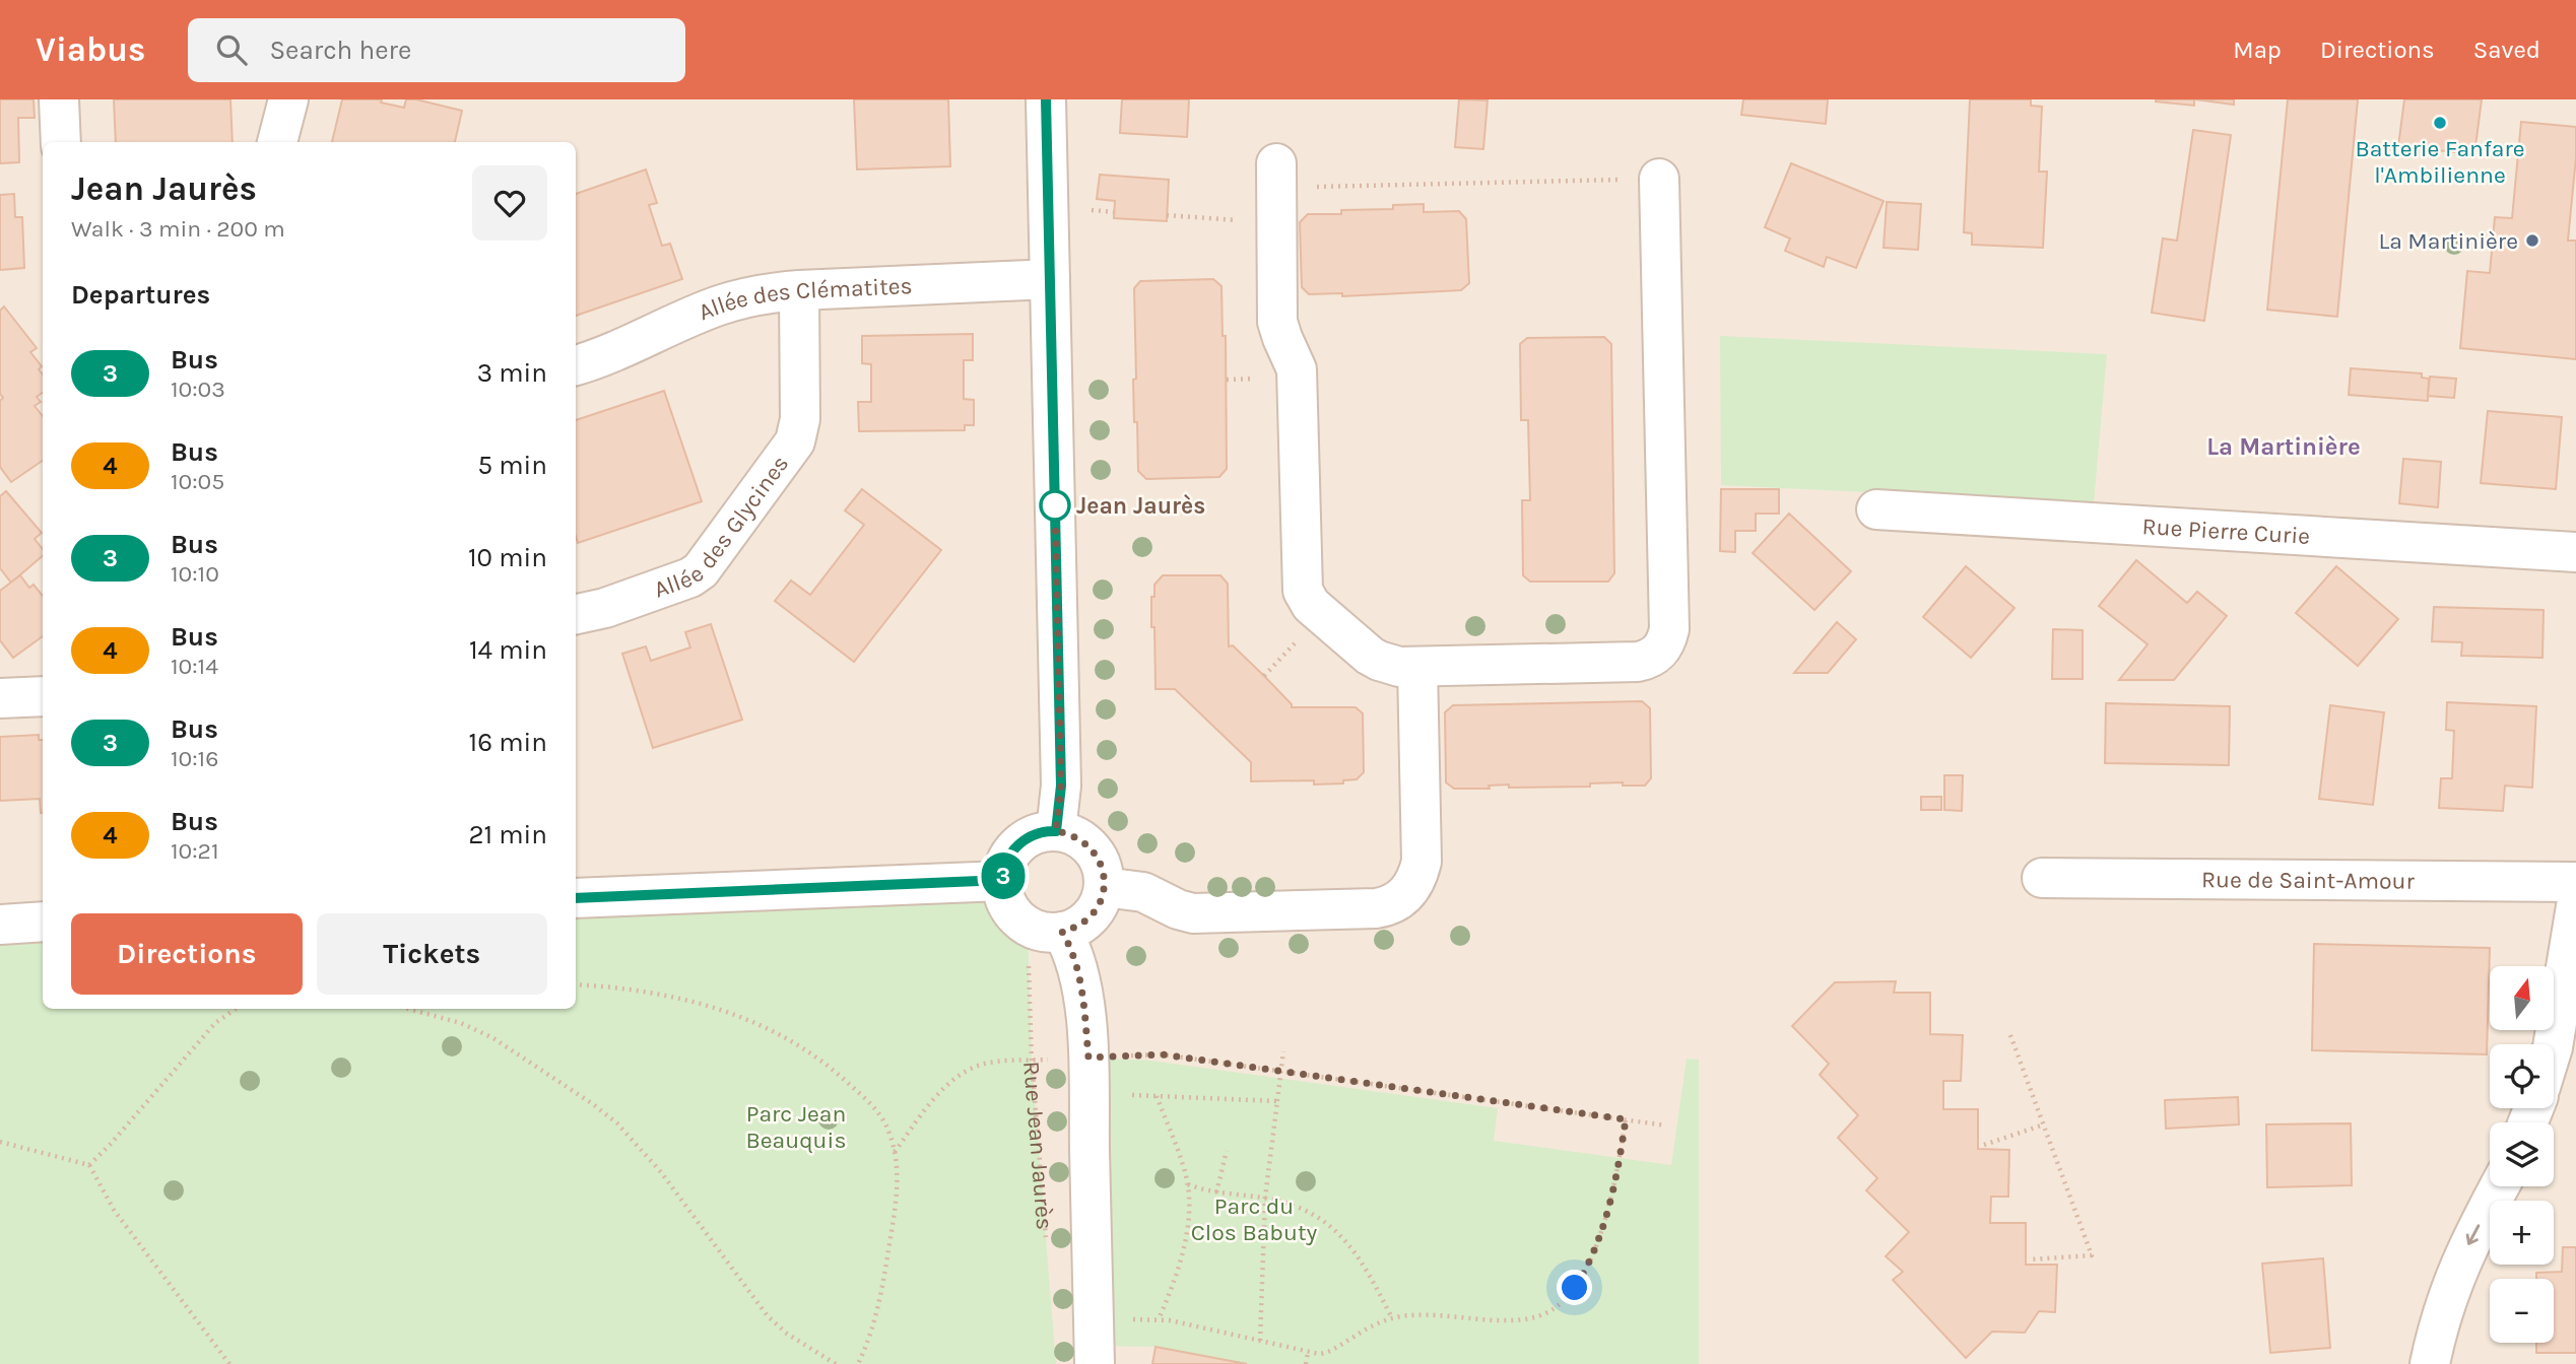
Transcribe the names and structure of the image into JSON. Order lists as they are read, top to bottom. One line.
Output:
{"streets":{"street":["Allée des Clématites","Allée des Glycines","Rue Pierre Curie","Rue de Saint-Amour","Rue Jean Jaurès"]},"crossings":[["Allée des Clématites","Allée des Glycines"]],"districts":["La Martinière"],"parks":["Parc Jean Beauquis","Parc du Clos Babuty"],"places":["Batterie Fanfare l'Ambilienne","La Martinière","Jean Jaurès"],"lines":["bus line 3"],"north":"top","page":{"header":"Viabus","search":"Search here","nav":["Map","Directions","Saved"],"on_map":"3","heading":[["Jean Jaurès","Walk · 3 min · 200 m"],"Departures"],"list":[{"mark":"3","name":"Bus","note":"10:03","value":"3 min"},{"mark":"4","name":"Bus","note":"10:05","value":"5 min"},{"mark":"3","name":"Bus","note":"10:10","value":"10 min"},{"mark":"4","name":"Bus","note":"10:14","value":"14 min"},{"mark":"3","name":"Bus","note":"10:16","value":"16 min"},{"mark":"4","name":"Bus","note":"10:21","value":"21 min"}],"buttons":["Directions","Tickets"],"map_buttons":["+","−"]}}
